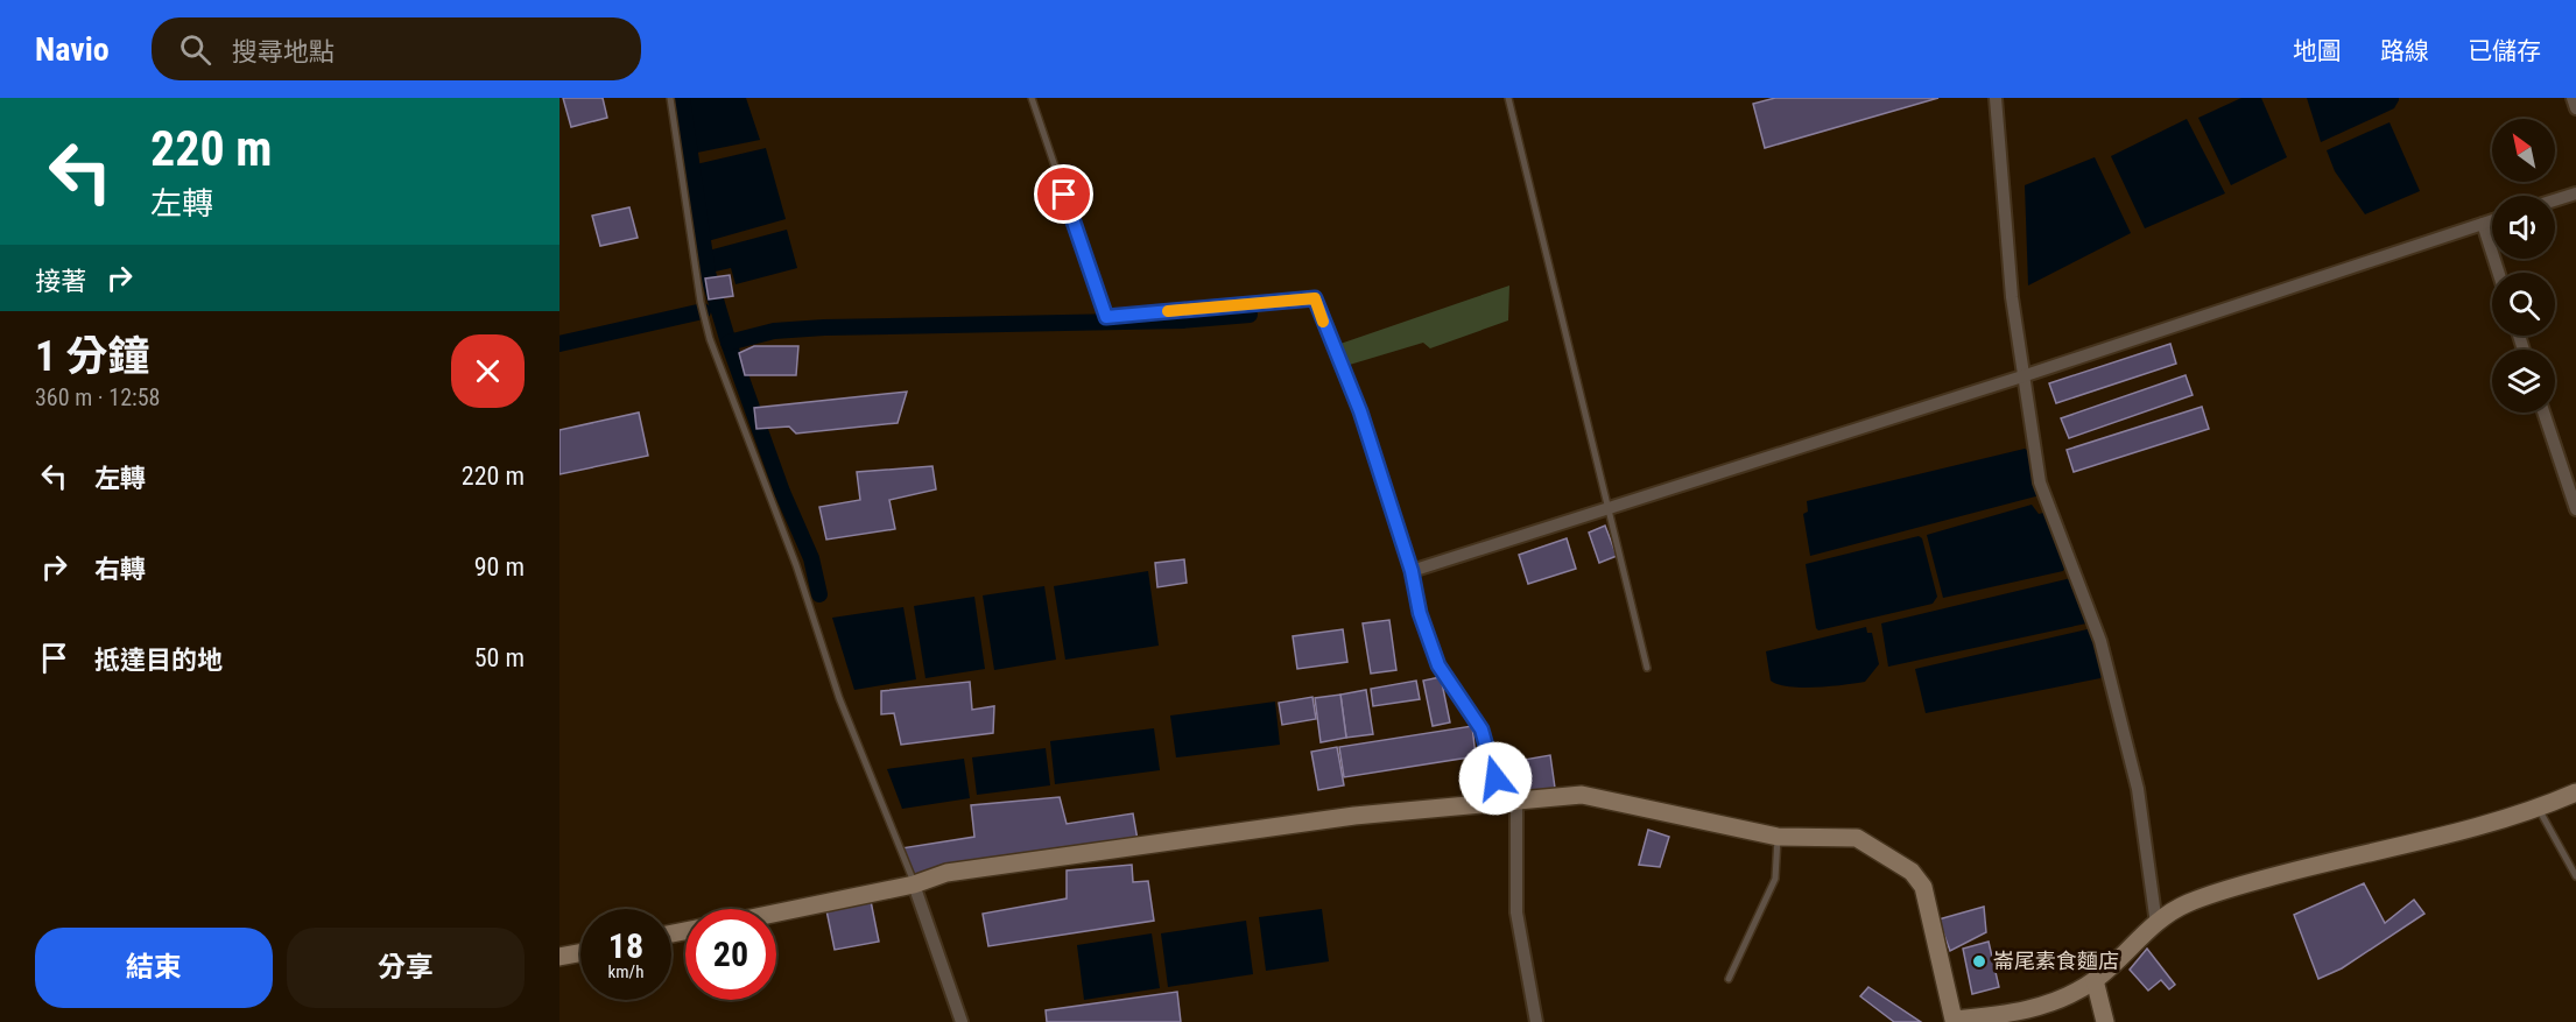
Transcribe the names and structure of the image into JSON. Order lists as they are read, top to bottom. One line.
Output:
{"places":["崙尾素食麵店"],"north":"top left","page":{"header":"Navio","search":"搜尋地點","nav":["地圖","路線","已儲存"],"turn":["220 m","左轉"],"then":"接著","heading":["1 分鐘","360 m · 12:58"],"list":[{"name":"左轉","value":"220 m"},{"name":"右轉","value":"90 m"},{"name":"抵達目的地","value":"50 m"}],"speed":"18 km/h","limit":"20","buttons":["結束","分享"]}}
